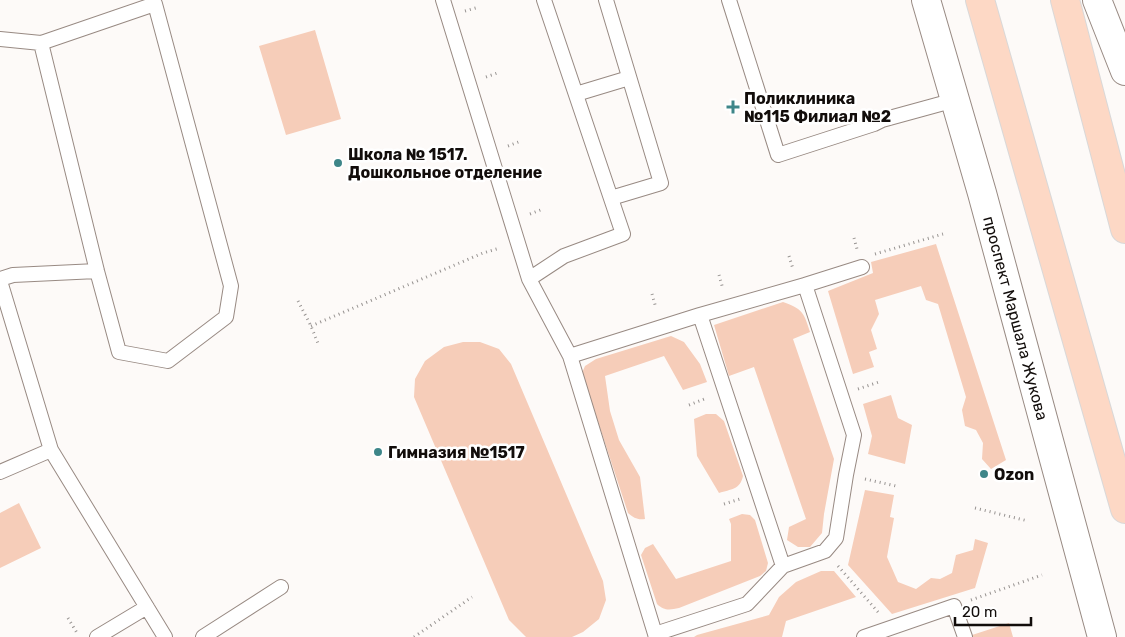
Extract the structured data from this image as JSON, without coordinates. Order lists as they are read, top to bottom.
{
  "streets": {
    "main road": ["проспект Маршала Жукова"]
  },
  "places": {
    "health": ["Поликлиника №115 Филиал №2"],
    "other": ["Школа № 1517. Дошкольное отделение", "Гимназия №1517", "Ozon"]
  },
  "scale_bar": "20 m"
}
